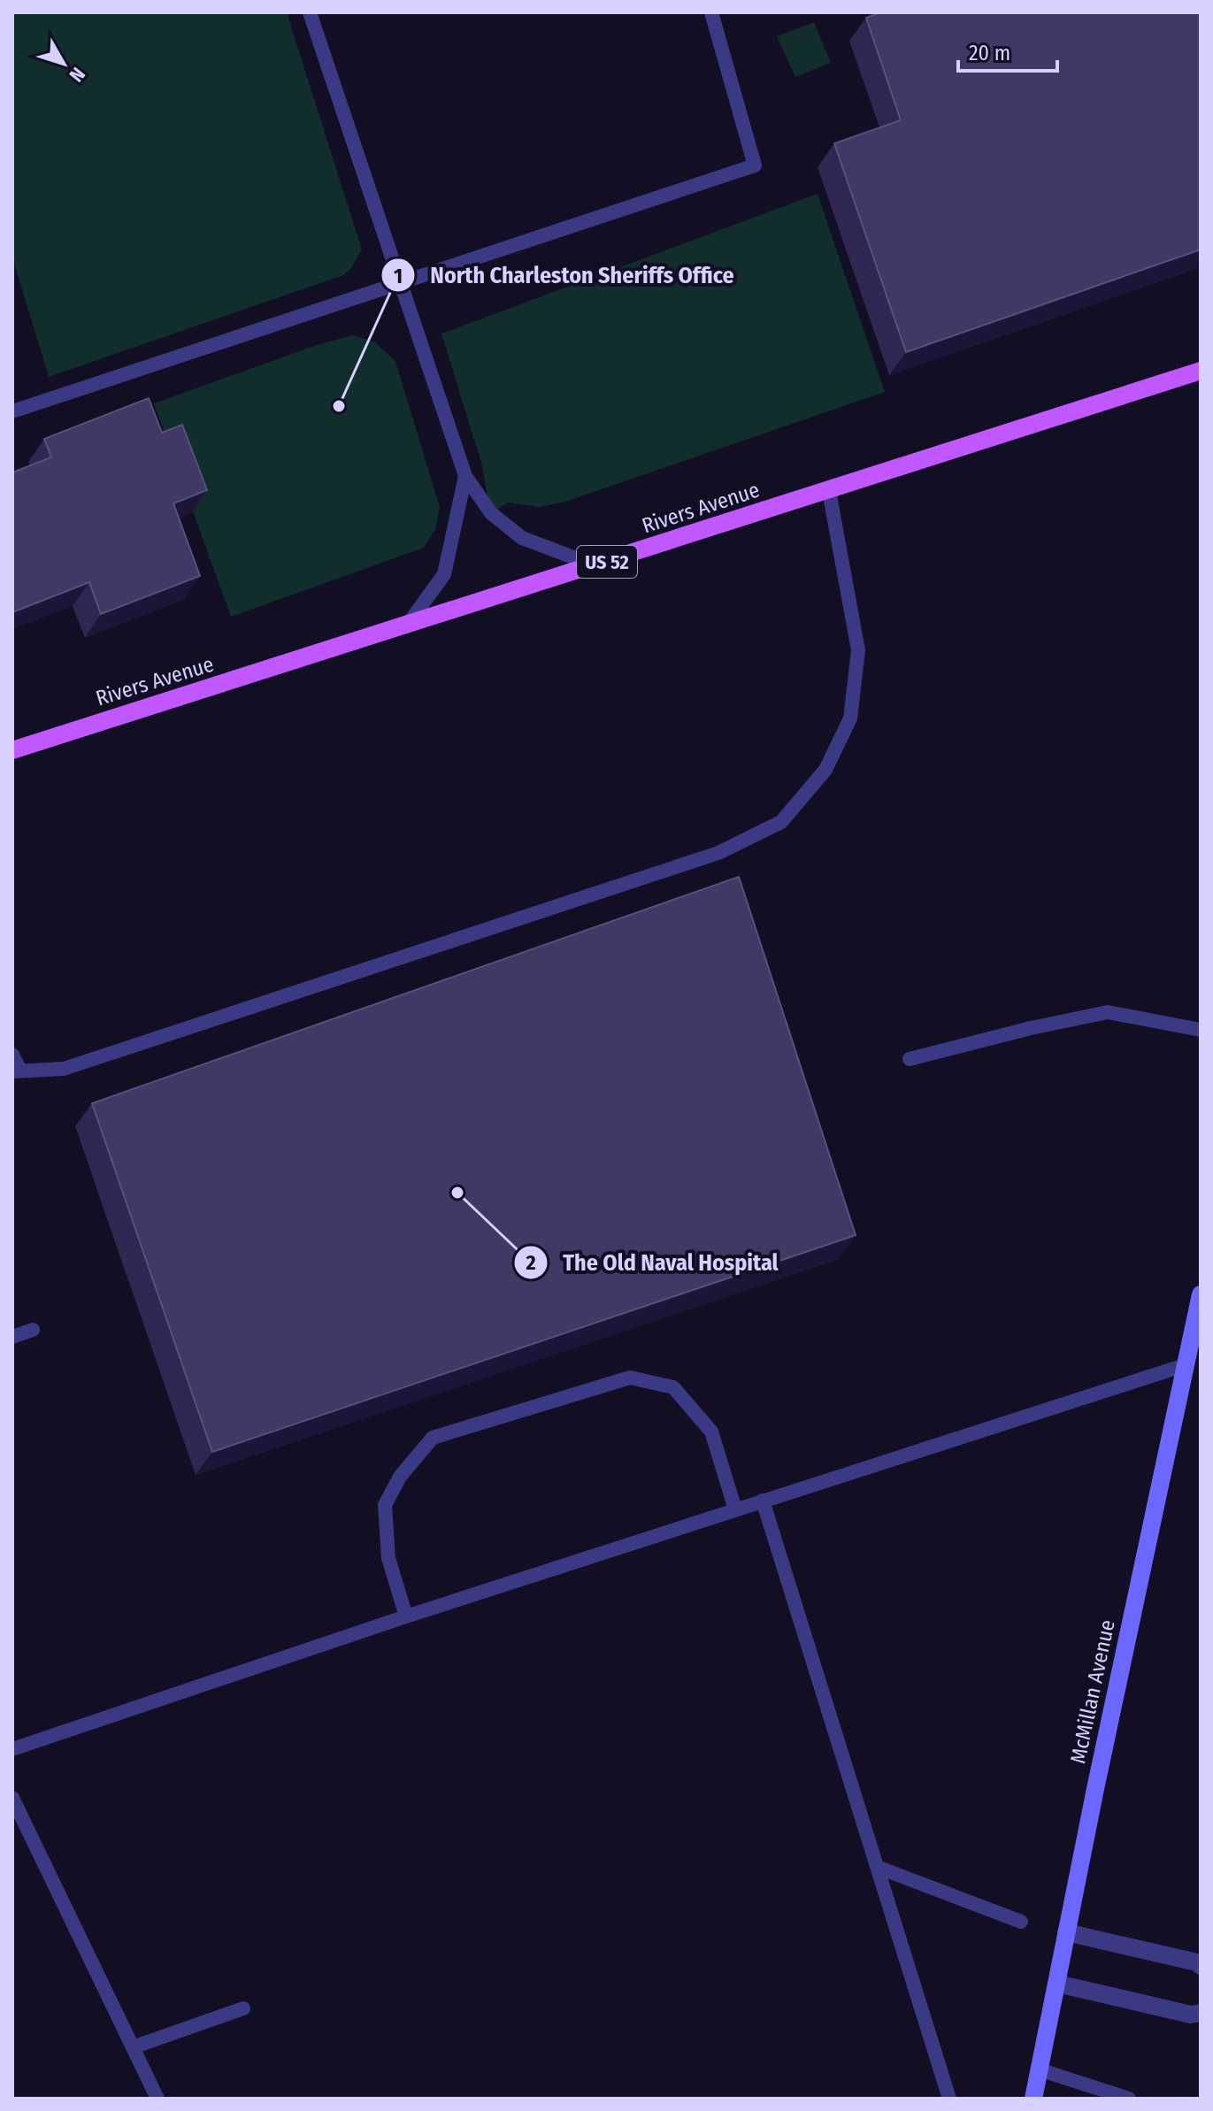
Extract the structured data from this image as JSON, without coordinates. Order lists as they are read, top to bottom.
{
  "streets": {
    "main road": ["Rivers Avenue", "US 52"],
    "street": ["McMillan Avenue"]
  },
  "places": ["North Charleston Sheriffs Office", "The Old Naval Hospital"],
  "scale_bar": "20 m",
  "north": "bottom right"
}
